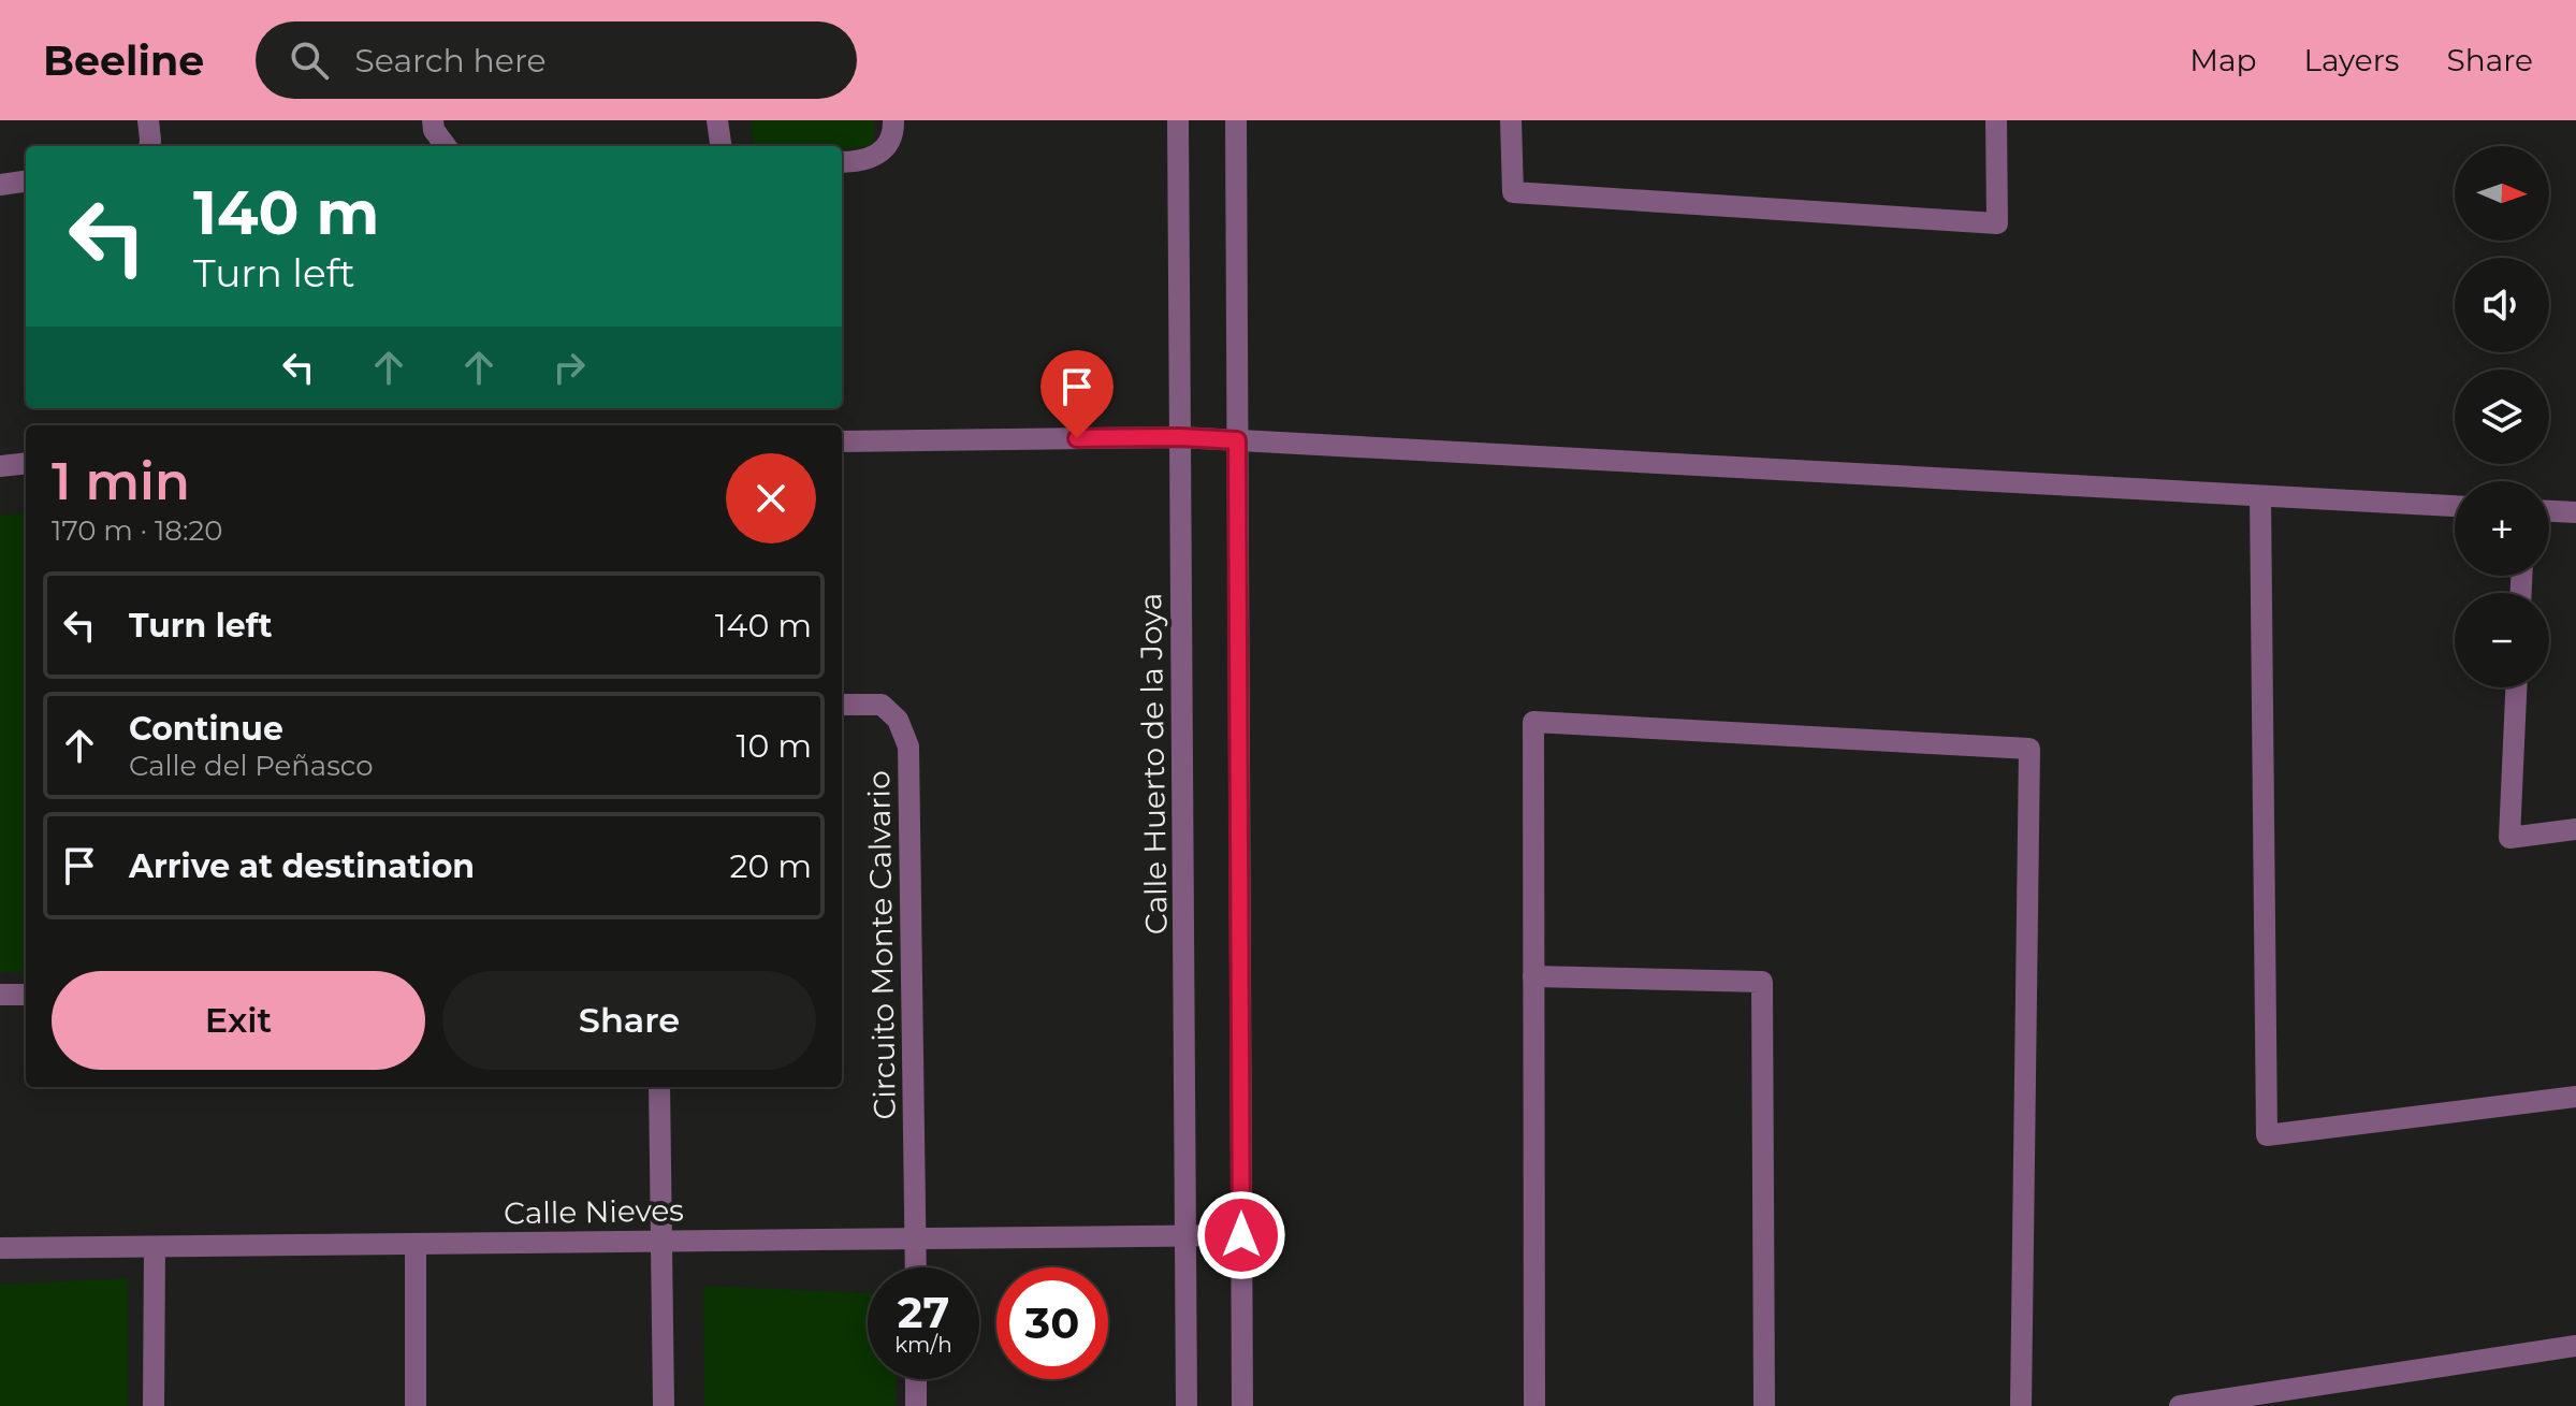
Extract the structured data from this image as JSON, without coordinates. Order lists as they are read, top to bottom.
{
  "streets": {
    "street": ["Calle Huerto de la Joya", "Circuito Monte Calvario", "Calle Nieves"]
  },
  "crossings": [
    ["Calle Huerto de la Joya", "Calle Nieves"],
    ["Circuito Monte Calvario", "Calle Nieves"]
  ],
  "north": "right",
  "page": {
    "header": "Beeline",
    "search": "Search here",
    "nav": ["Map", "Layers", "Share"],
    "map_buttons": ["+", "−"],
    "turn": ["140 m", "Turn left"],
    "heading": ["1 min", "170 m · 18:20"],
    "list": [
      {
        "name": "Turn left",
        "value": "140 m"
      },
      {
        "name": "Continue",
        "note": "Calle del Peñasco",
        "value": "10 m"
      },
      {
        "name": "Arrive at destination",
        "value": "20 m"
      }
    ],
    "buttons": ["Exit", "Share"],
    "speed": "27 km/h",
    "limit": "30"
  }
}
